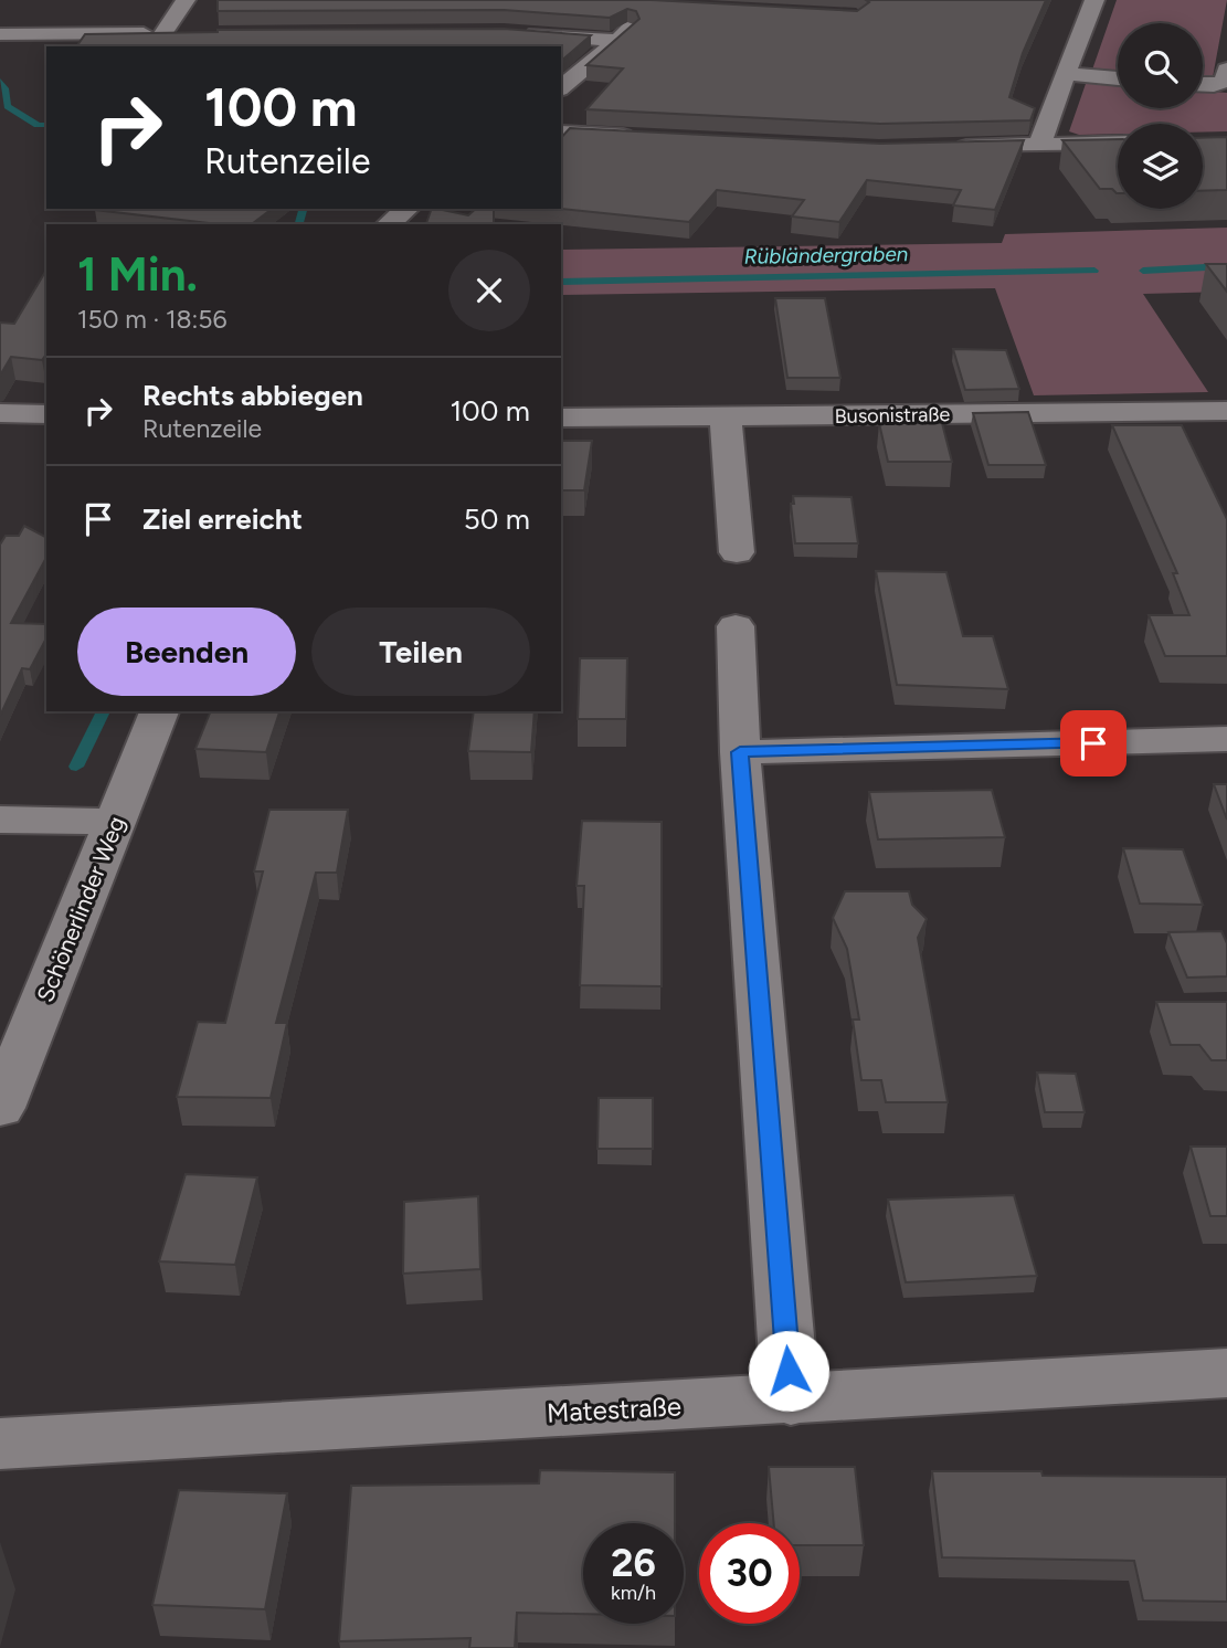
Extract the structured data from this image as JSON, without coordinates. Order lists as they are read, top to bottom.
{
  "streets": {
    "street": ["Busonistraße", "Schönerlinder Weg", "Matestraße"]
  },
  "water": ["Rübländergraben"],
  "page": {
    "turn": ["100 m", "Rutenzeile"],
    "heading": ["1 Min.", "150 m · 18:56"],
    "list": [
      {
        "name": "Rechts abbiegen",
        "note": "Rutenzeile",
        "value": "100 m"
      },
      {
        "name": "Ziel erreicht",
        "value": "50 m"
      }
    ],
    "buttons": ["Beenden", "Teilen"],
    "speed": "26 km/h",
    "limit": "30"
  }
}
